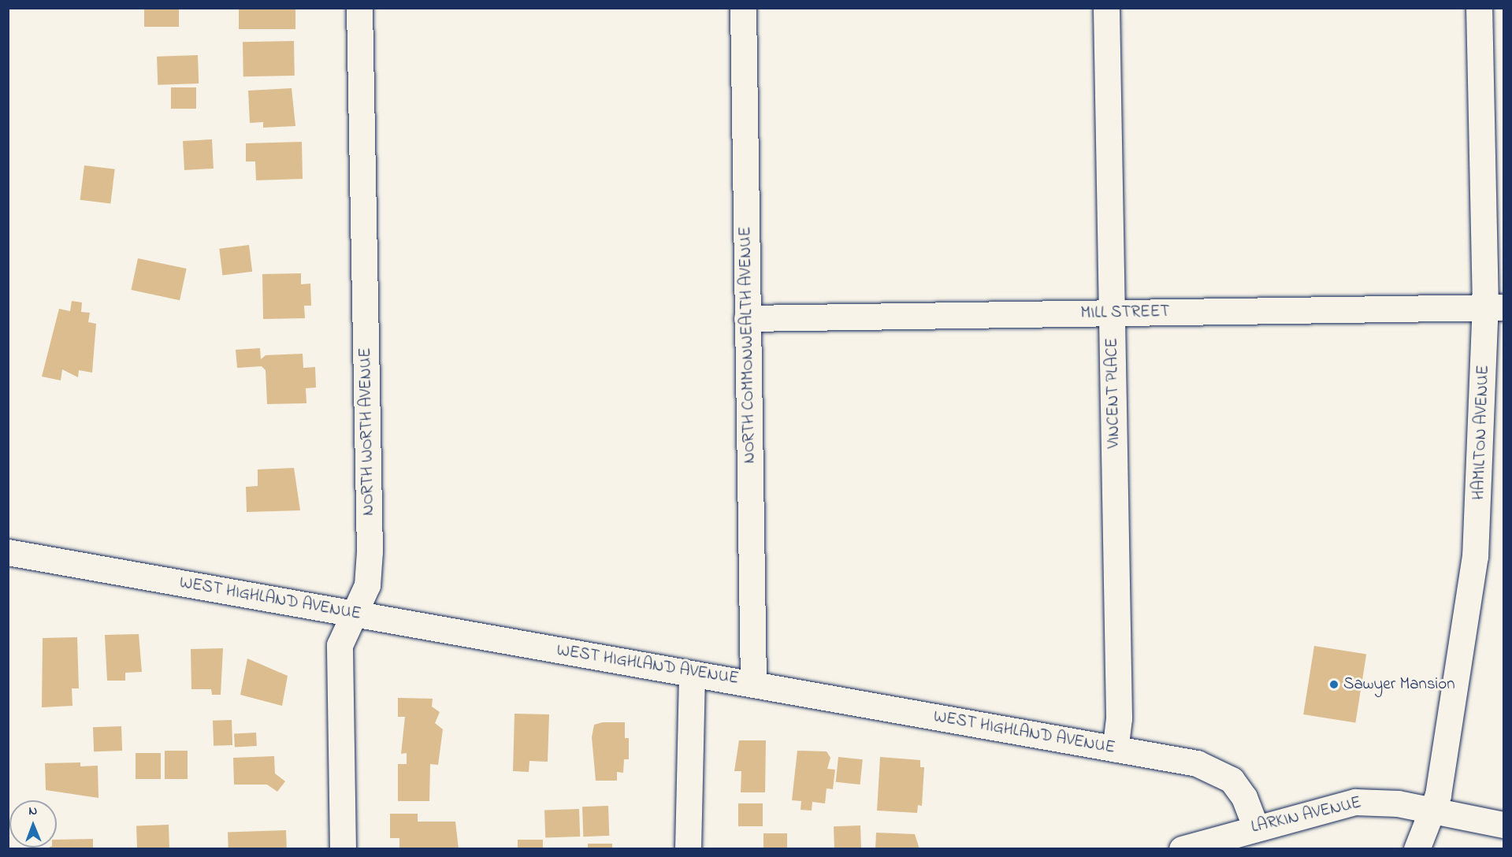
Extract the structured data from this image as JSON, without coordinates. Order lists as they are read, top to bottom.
{
  "streets": {
    "street": [
      "MILL STREET",
      "NORTH COMMONWEALTH AVENUE",
      "VINCENT PLACE",
      "NORTH WORTH AVENUE",
      "HAMILTON AVENUE",
      "WEST HIGHLAND AVENUE",
      "LARKIN AVENUE"
    ]
  },
  "crossings": [
    ["MILL STREET", "NORTH COMMONWEALTH AVENUE"],
    ["MILL STREET", "VINCENT PLACE"],
    ["MILL STREET", "HAMILTON AVENUE"],
    ["NORTH COMMONWEALTH AVENUE", "WEST HIGHLAND AVENUE"],
    ["VINCENT PLACE", "WEST HIGHLAND AVENUE"],
    ["NORTH WORTH AVENUE", "WEST HIGHLAND AVENUE"],
    ["HAMILTON AVENUE", "LARKIN AVENUE"],
    ["WEST HIGHLAND AVENUE", "LARKIN AVENUE"]
  ],
  "places": ["Sawyer Mansion"],
  "north": "top"
}
